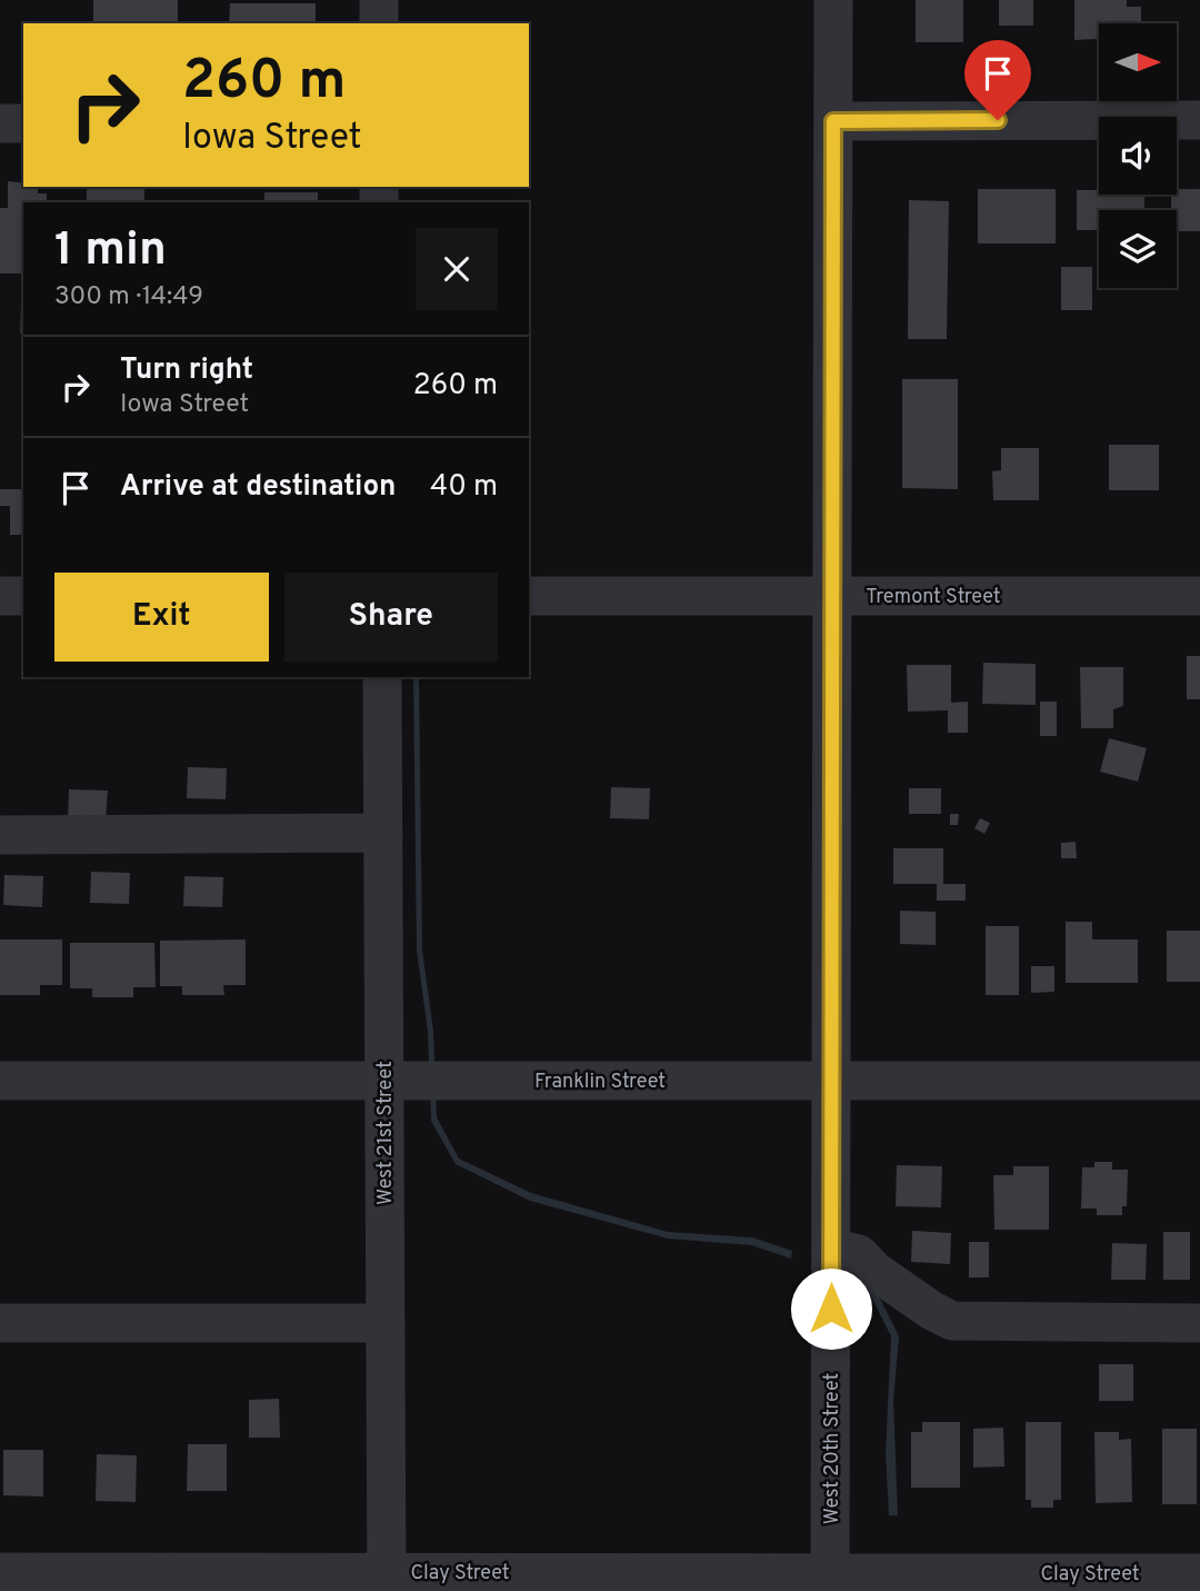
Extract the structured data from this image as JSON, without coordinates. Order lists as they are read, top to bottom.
{
  "streets": {
    "street": [
      "Tremont Street",
      "Franklin Street",
      "West 21st Street",
      "West 20th Street",
      "Clay Street"
    ]
  },
  "crossings": [
    ["Tremont Street", "West 20th Street"],
    ["Franklin Street", "West 21st Street"],
    ["Franklin Street", "West 20th Street"],
    ["West 21st Street", "Clay Street"],
    ["West 20th Street", "Clay Street"]
  ],
  "north": "right",
  "page": {
    "turn": ["260 m", "Iowa Street"],
    "heading": ["1 min", "300 m · 14:49"],
    "list": [
      {
        "name": "Turn right",
        "note": "Iowa Street",
        "value": "260 m"
      },
      {
        "name": "Arrive at destination",
        "value": "40 m"
      }
    ],
    "buttons": ["Exit", "Share"]
  }
}
